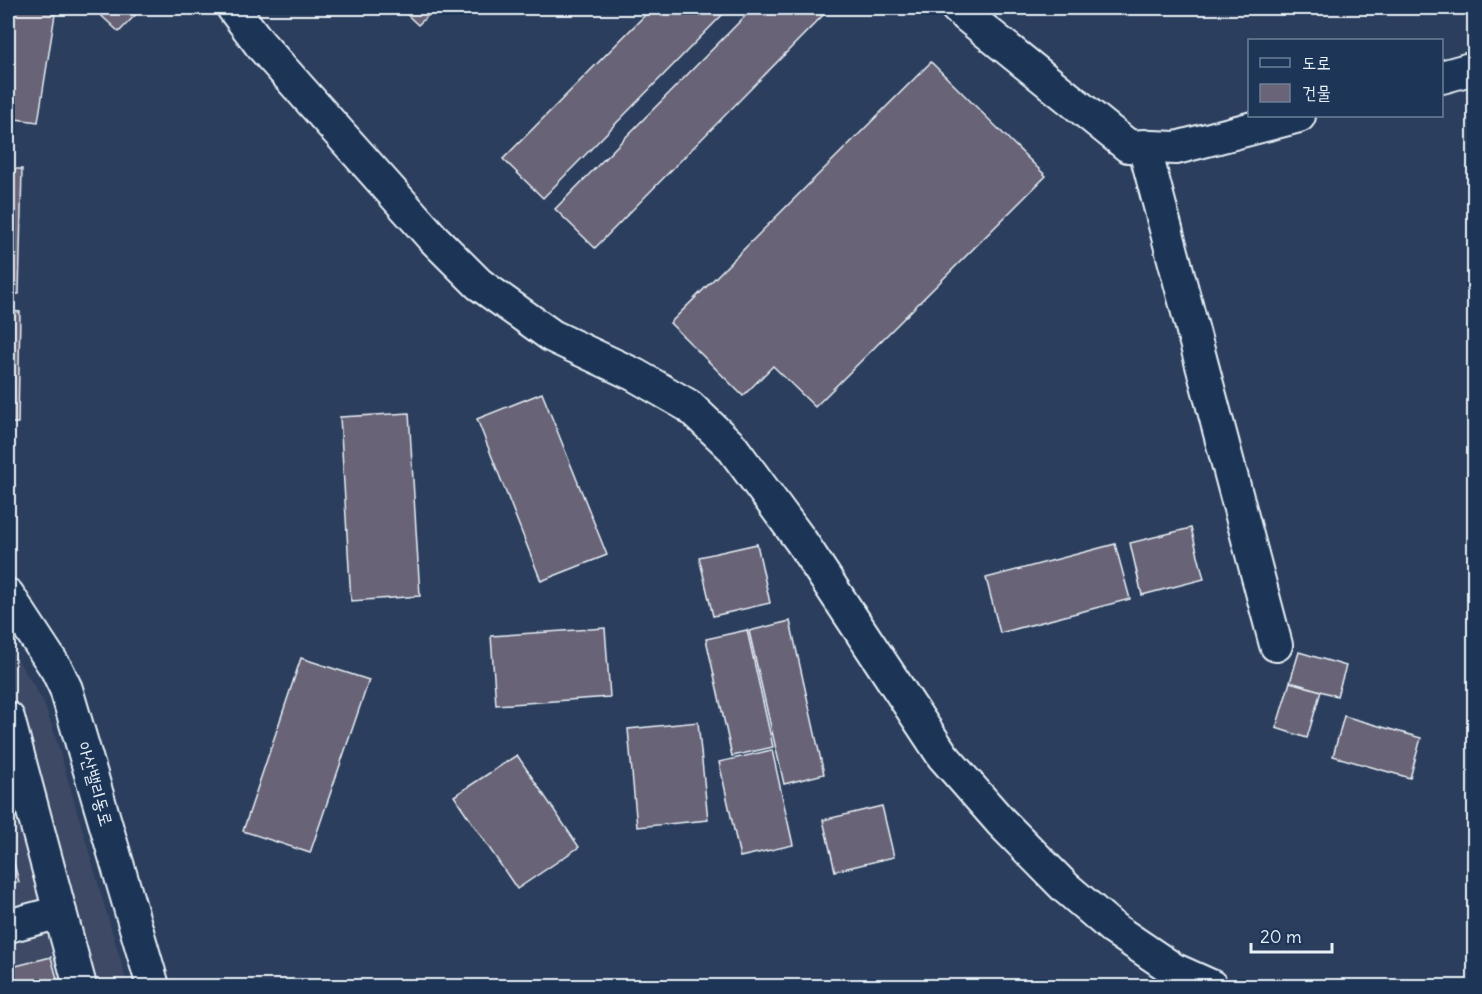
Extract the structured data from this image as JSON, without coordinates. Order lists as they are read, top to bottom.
{
  "streets": {
    "street": ["아산밸리동로"]
  },
  "legend": ["도로", "건물"],
  "scale_bar": "20 m"
}
